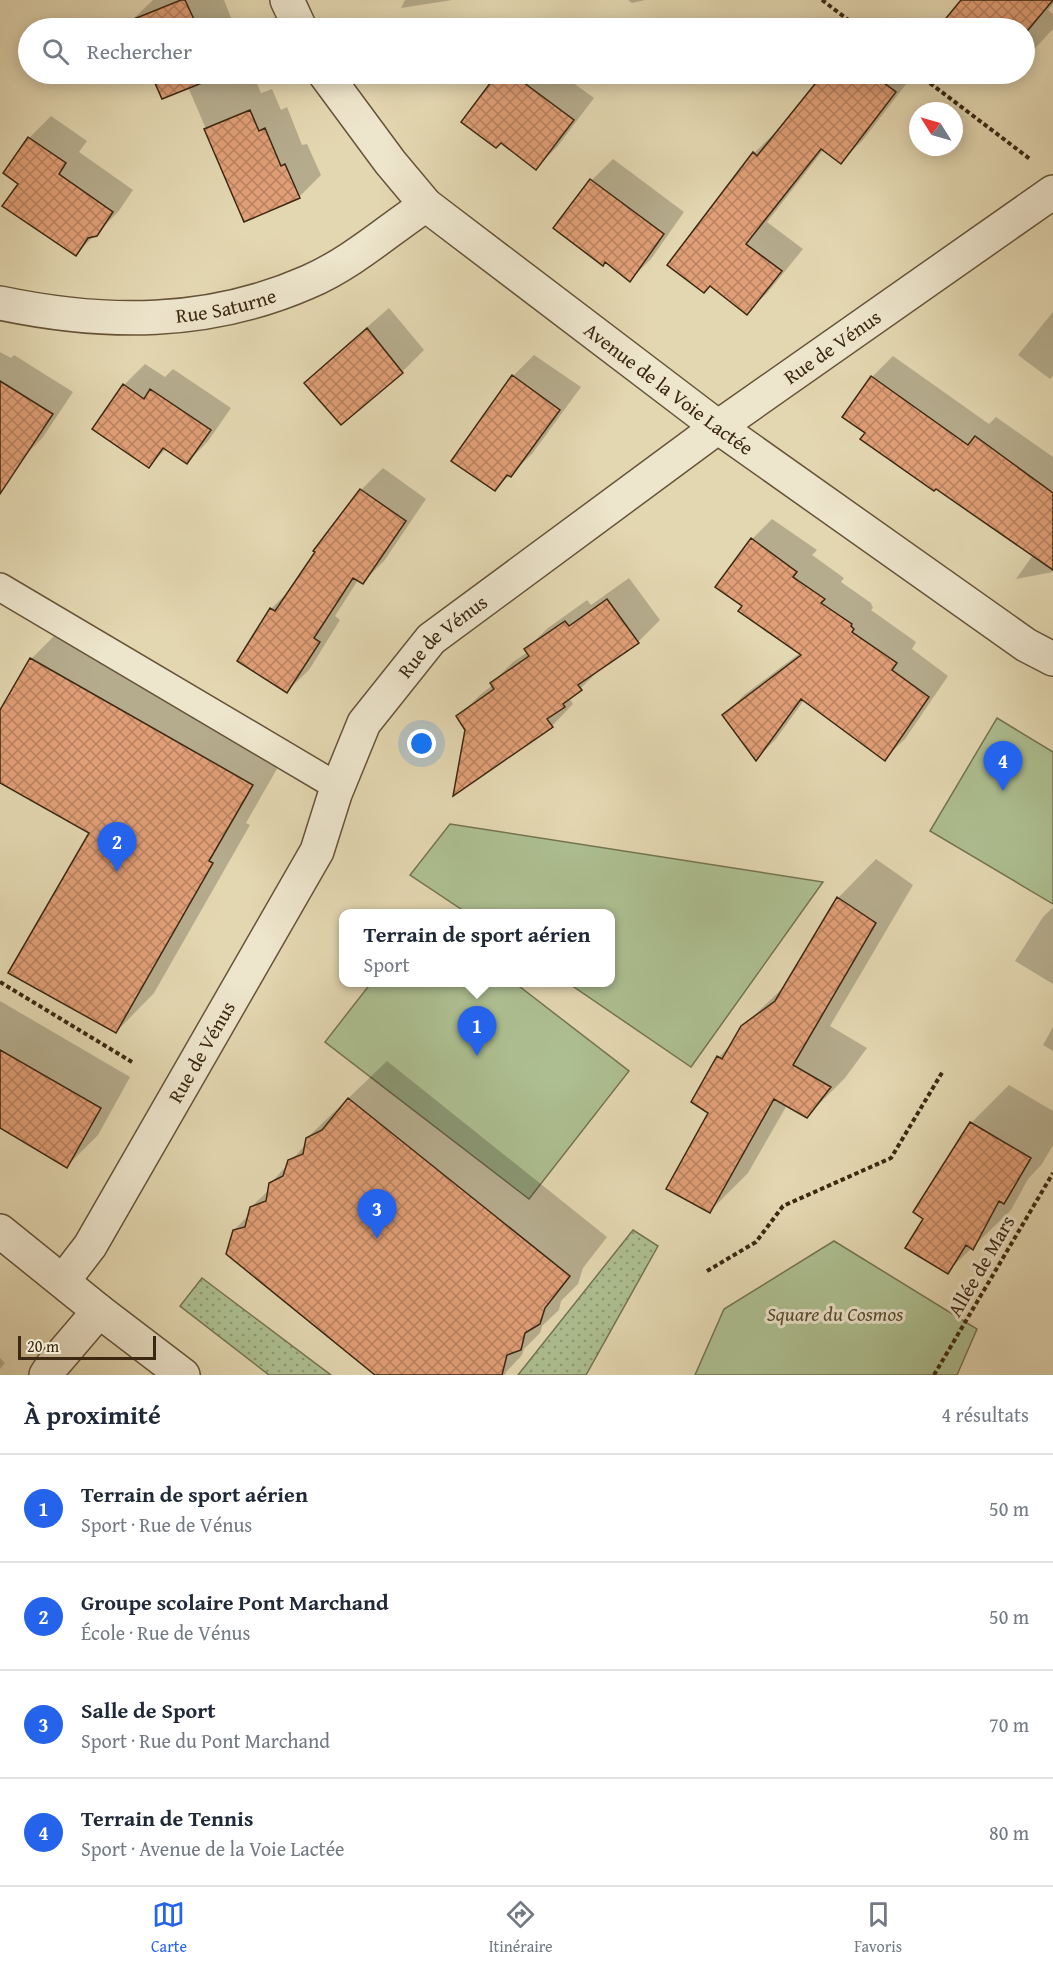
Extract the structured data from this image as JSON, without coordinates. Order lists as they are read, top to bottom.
{
  "streets": {
    "street": ["Rue Saturne", "Rue de Vénus", "Avenue de la Voie Lactée"],
    "path": ["Allée de Mars"]
  },
  "crossings": [
    ["Rue Saturne", "Avenue de la Voie Lactée"],
    ["Rue de Vénus", "Avenue de la Voie Lactée"]
  ],
  "parks": ["Square du Cosmos"],
  "scale_bar": "20 m",
  "north": "top left",
  "page": {
    "search": "Rechercher",
    "pins": [
      "4",
      "2",
      "1",
      "3"
    ],
    "popup": ["Terrain de sport aérien", "Sport"],
    "scale": "20 m",
    "heading": ["À proximité", "4 résultats"],
    "list": [
      {
        "mark": "1",
        "name": "Terrain de sport aérien",
        "note": "Sport · Rue de Vénus",
        "value": "50 m"
      },
      {
        "mark": "2",
        "name": "Groupe scolaire Pont Marchand",
        "note": "École · Rue de Vénus",
        "value": "50 m"
      },
      {
        "mark": "3",
        "name": "Salle de Sport",
        "note": "Sport · Rue du Pont Marchand",
        "value": "70 m"
      },
      {
        "mark": "4",
        "name": "Terrain de Tennis",
        "note": "Sport · Avenue de la Voie Lactée",
        "value": "80 m"
      }
    ],
    "nav": ["Carte", "Itinéraire", "Favoris"]
  }
}
